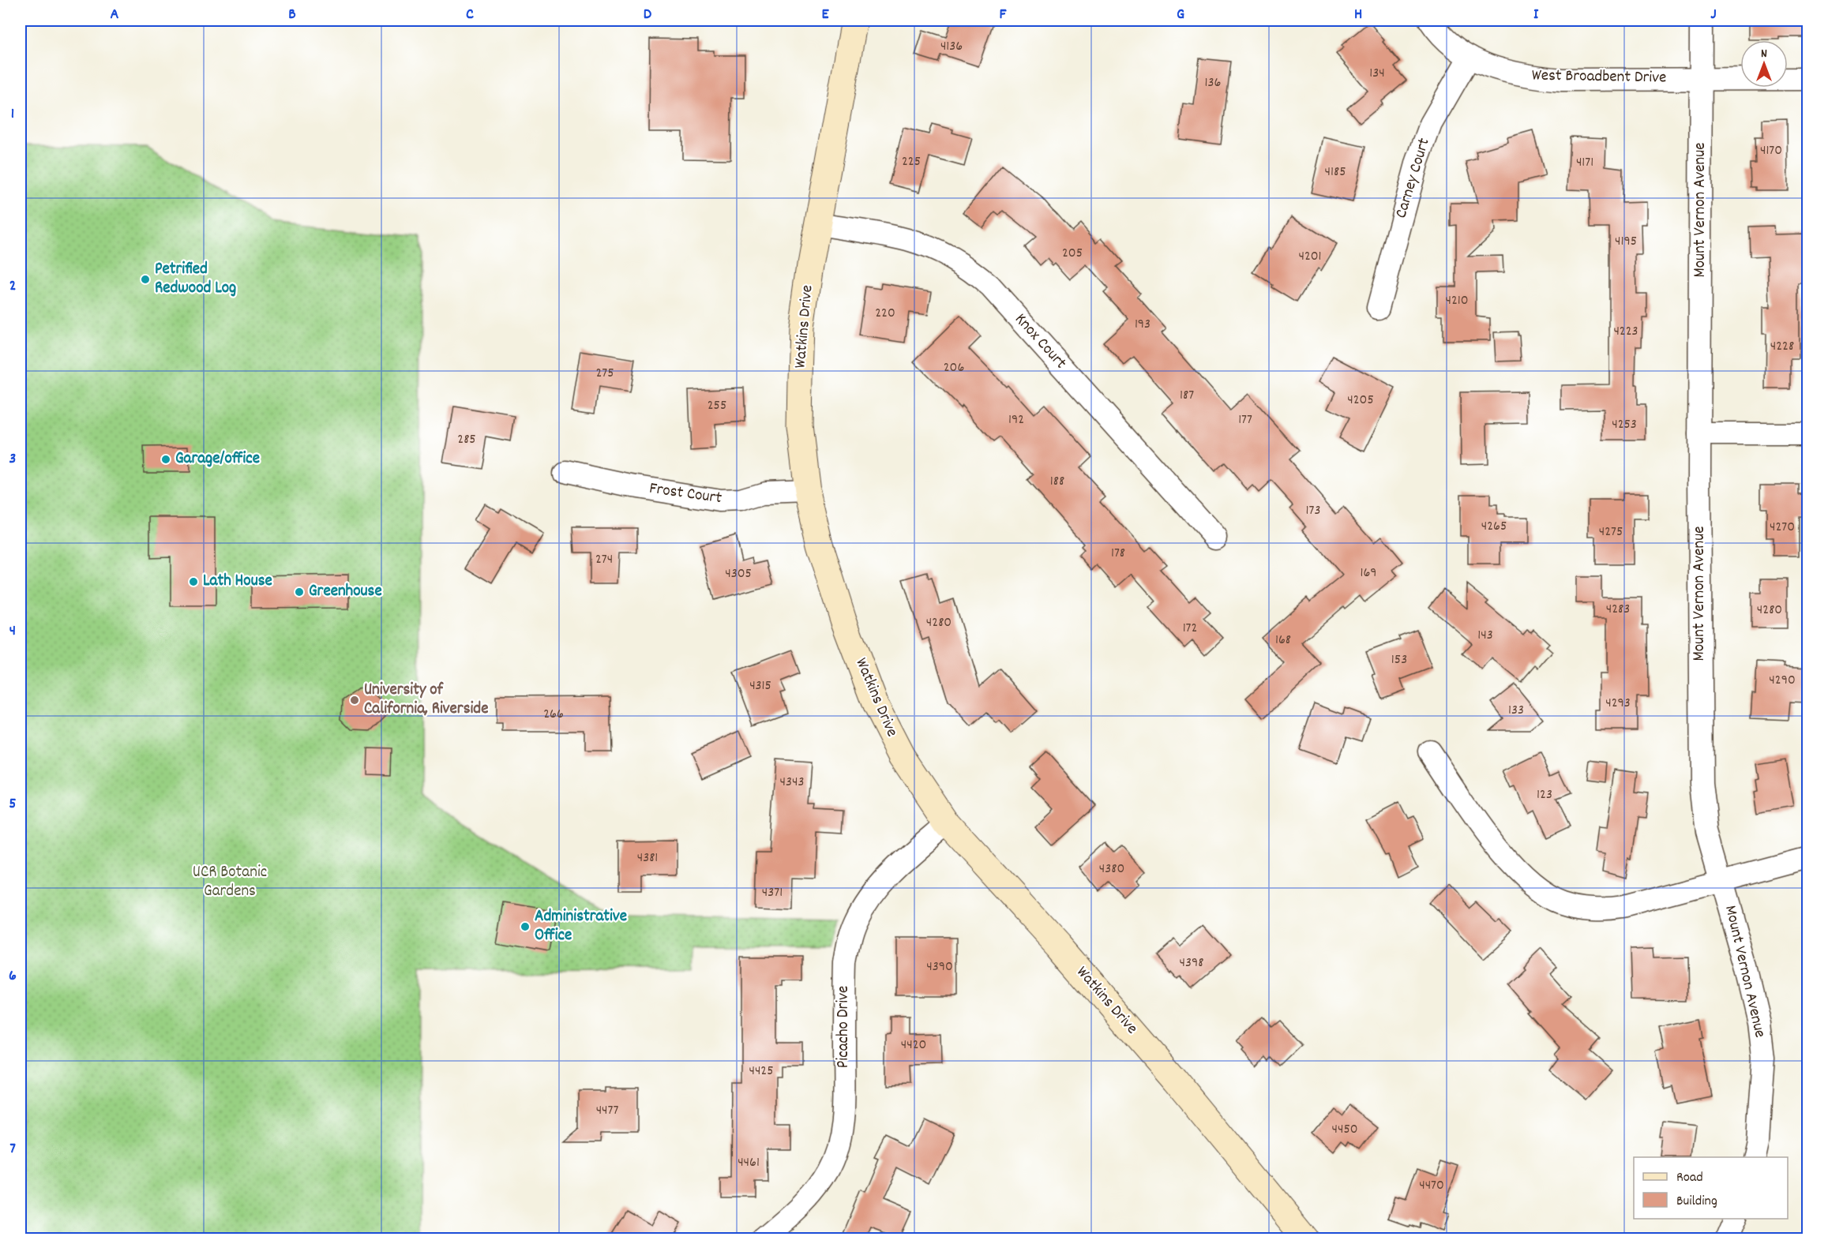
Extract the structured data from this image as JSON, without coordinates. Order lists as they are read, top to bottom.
{
  "streets": {
    "main road": ["Watkins Drive"],
    "street": [
      "West Broadbent Drive",
      "Carney Court",
      "Mount Vernon Avenue",
      "Knox Court",
      "Frost Court",
      "Picacho Drive"
    ]
  },
  "crossings": [
    ["West Broadbent Drive", "Carney Court"],
    ["West Broadbent Drive", "Mount Vernon Avenue"],
    ["Watkins Drive", "Knox Court"],
    ["Watkins Drive", "Frost Court"],
    ["Watkins Drive", "Picacho Drive"]
  ],
  "parks": ["UCR Botanic Gardens"],
  "places": [
    "Petrified Redwood Log",
    "Garage/office",
    "Lath House",
    "Greenhouse",
    "University of California, Riverside",
    "Administrative Office"
  ],
  "house_numbers": [
    "4136",
    "134",
    "136",
    "4170",
    "225",
    "4171",
    "4185",
    "4195",
    "205",
    "4201",
    "4210",
    "220",
    "193",
    "4223",
    "4228",
    "206",
    "275",
    "187",
    "4205",
    "255",
    "192",
    "177",
    "4253",
    "285",
    "188",
    "173",
    "4265",
    "4270",
    "4275",
    "178",
    "274",
    "169",
    "4305",
    "4283",
    "4280",
    "4280",
    "172",
    "143",
    "168",
    "153",
    "4290",
    "4315",
    "4293",
    "133",
    "266",
    "4343",
    "123",
    "4381",
    "4380",
    "4371",
    "4398",
    "4390",
    "4420",
    "4425",
    "4477",
    "4450",
    "4461",
    "4470"
  ],
  "legend": ["Road", "Building"],
  "north": "top",
  "grid": {
    "columns": [
      "A",
      "B",
      "C",
      "D",
      "E",
      "F",
      "G",
      "H",
      "I",
      "J"
    ],
    "rows": [
      "1",
      "2",
      "3",
      "4",
      "5",
      "6",
      "7"
    ]
  }
}
